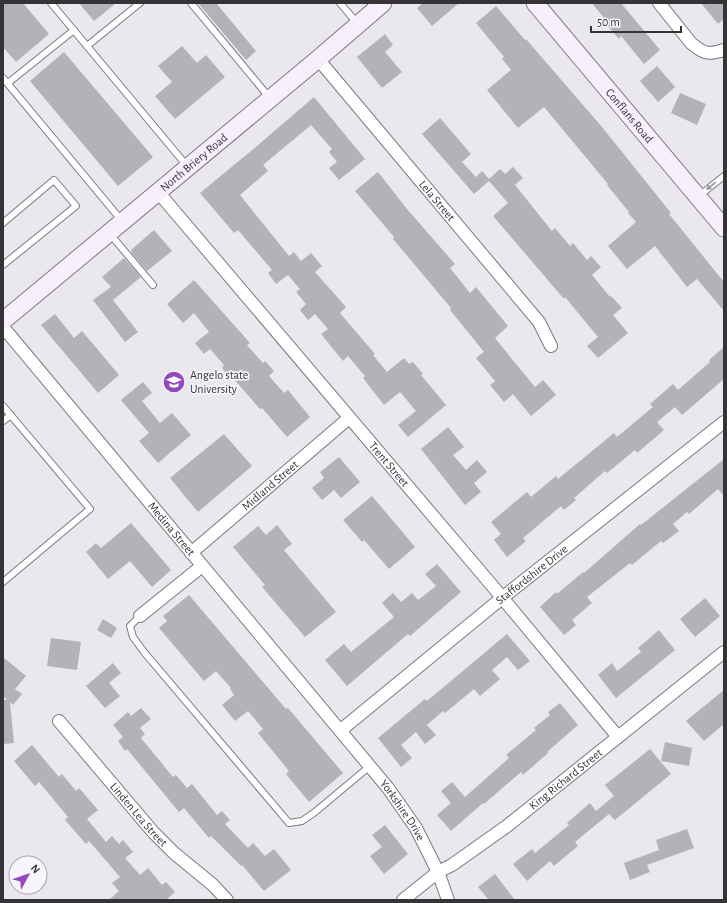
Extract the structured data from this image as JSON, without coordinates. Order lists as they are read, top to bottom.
{
  "streets": {
    "street": [
      "Conflans Road",
      "North Briery Road",
      "Lela Street",
      "Trent Street",
      "Midland Street",
      "Medina Street",
      "Staffordshire Drive",
      "King Richard Street",
      "Yorkshire Drive",
      "Linden Lea Street"
    ]
  },
  "crossings": [
    ["North Briery Road", "Lela Street"],
    ["North Briery Road", "Trent Street"],
    ["Trent Street", "Midland Street"],
    ["Trent Street", "Staffordshire Drive"],
    ["Trent Street", "King Richard Street"],
    ["Midland Street", "Medina Street"],
    ["Medina Street", "Staffordshire Drive"],
    ["Medina Street", "Yorkshire Drive"],
    ["Staffordshire Drive", "Yorkshire Drive"],
    ["King Richard Street", "Yorkshire Drive"]
  ],
  "places": {
    "school or university": ["Angelo state University"]
  },
  "scale_bar": "50 m",
  "north": "top right"
}
